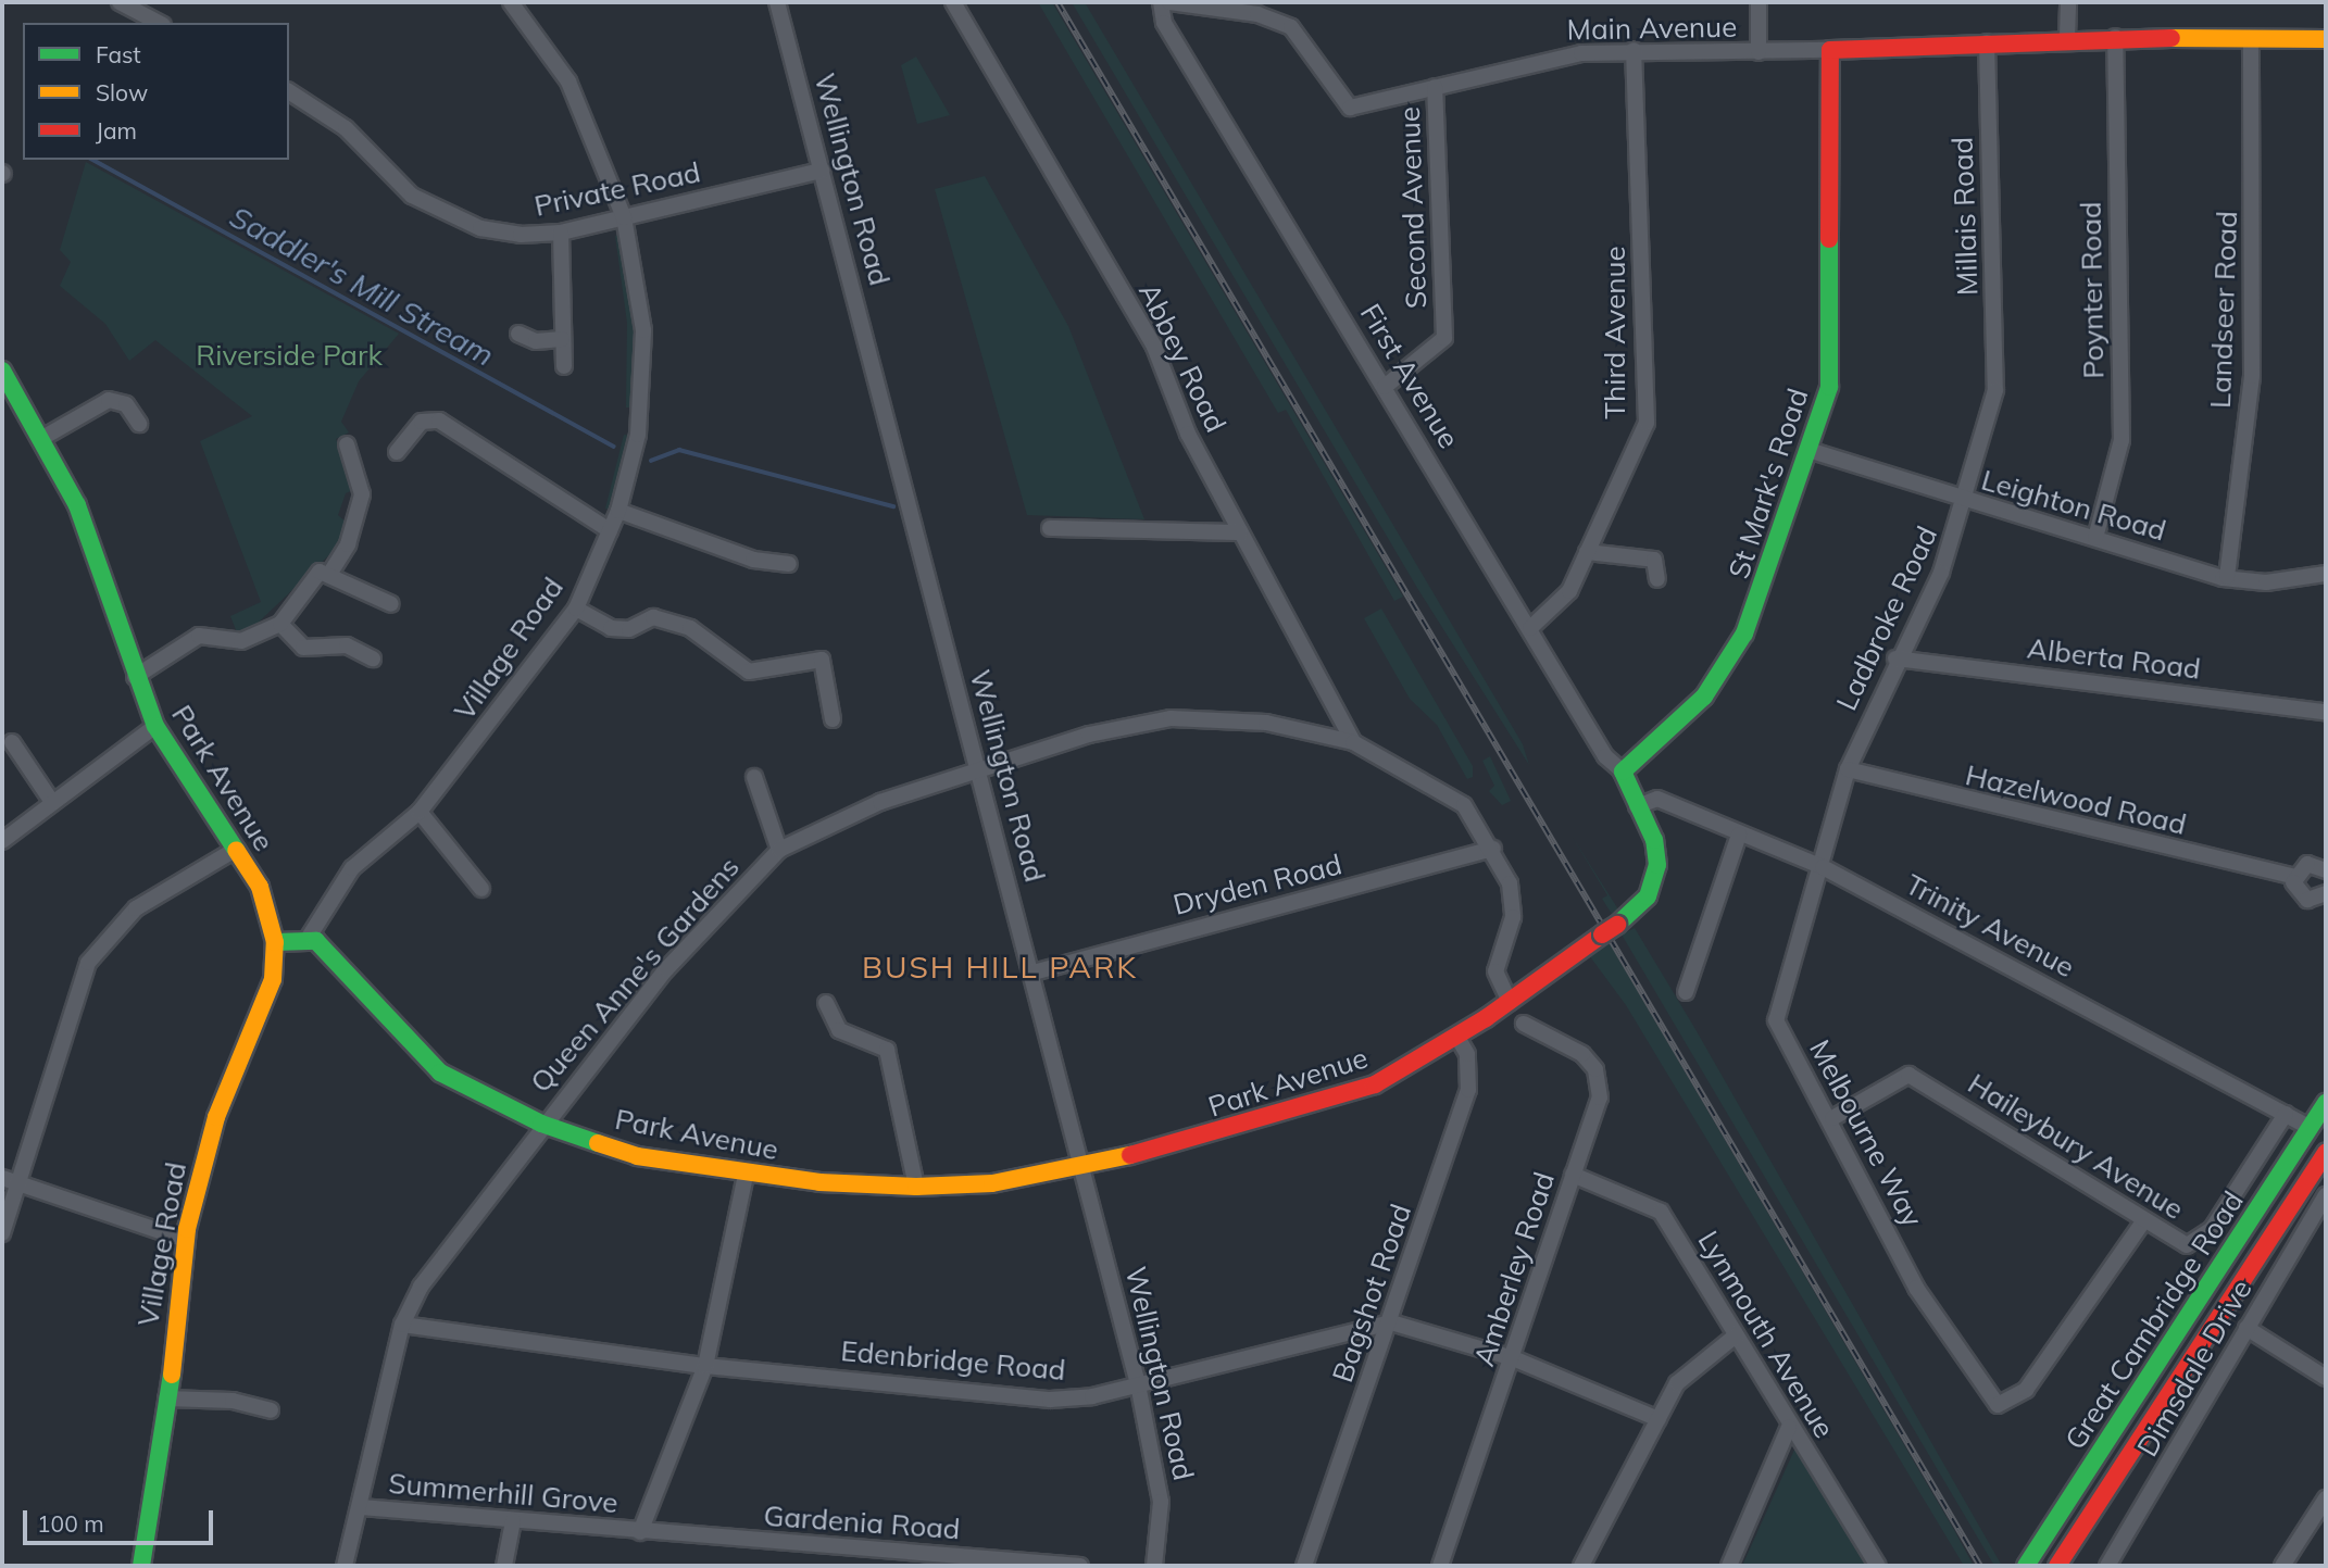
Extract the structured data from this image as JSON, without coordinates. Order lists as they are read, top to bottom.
{
  "streets": {
    "main road": [
      "Main Avenue",
      "First Avenue",
      "St Mark's Road",
      "Village Road",
      "Park Avenue",
      "Great Cambridge Road"
    ],
    "street": [
      "Wellington Road",
      "Private Road",
      "Second Avenue",
      "Millais Road",
      "Poynter Road",
      "Landseer Road",
      "Third Avenue",
      "Abbey Road",
      "Leighton Road",
      "Ladbroke Road",
      "Alberta Road",
      "Hazelwood Road",
      "Dryden Road",
      "Trinity Avenue",
      "Queen Anne's Gardens",
      "Melbourne Way",
      "Haileybury Avenue",
      "Amberley Road",
      "Bagshot Road",
      "Lynmouth Avenue",
      "Edenbridge Road",
      "Dimsdale Drive",
      "Summerhill Grove",
      "Gardenia Road"
    ]
  },
  "crossings": [
    ["Main Avenue", "Second Avenue"],
    ["Main Avenue", "Millais Road"],
    ["Main Avenue", "Poynter Road"],
    ["Main Avenue", "Landseer Road"],
    ["Main Avenue", "Third Avenue"],
    ["Main Avenue", "St Mark's Road"],
    ["Wellington Road", "Private Road"],
    ["Wellington Road", "Park Avenue"],
    ["Wellington Road", "Dryden Road"],
    ["Wellington Road", "Queen Anne's Gardens"],
    ["Wellington Road", "Edenbridge Road"],
    ["Private Road", "Village Road"],
    ["Second Avenue", "First Avenue"],
    ["Millais Road", "Ladbroke Road"],
    ["Poynter Road", "Leighton Road"],
    ["Landseer Road", "Leighton Road"],
    ["Third Avenue", "First Avenue"],
    ["Abbey Road", "Queen Anne's Gardens"],
    ["First Avenue", "St Mark's Road"],
    ["First Avenue", "Park Avenue"],
    ["First Avenue", "Trinity Avenue"],
    ["First Avenue", "Queen Anne's Gardens"],
    ["St Mark's Road", "Leighton Road"],
    ["Leighton Road", "Ladbroke Road"],
    ["Ladbroke Road", "Alberta Road"],
    ["Ladbroke Road", "Hazelwood Road"],
    ["Ladbroke Road", "Trinity Avenue"],
    ["Ladbroke Road", "Melbourne Way"],
    ["Village Road", "Park Avenue"],
    ["Park Avenue", "Queen Anne's Gardens"],
    ["Park Avenue", "Bagshot Road"],
    ["Dryden Road", "Queen Anne's Gardens"],
    ["Trinity Avenue", "Melbourne Way"],
    ["Trinity Avenue", "Haileybury Avenue"],
    ["Trinity Avenue", "Great Cambridge Road"],
    ["Queen Anne's Gardens", "Edenbridge Road"],
    ["Queen Anne's Gardens", "Summerhill Grove"],
    ["Melbourne Way", "Haileybury Avenue"],
    ["Amberley Road", "Lynmouth Avenue"],
    ["Bagshot Road", "Edenbridge Road"],
    ["Summerhill Grove", "Gardenia Road"]
  ],
  "districts": ["BUSH HILL PARK"],
  "water": ["Saddler's Mill Stream"],
  "parks": ["Riverside Park"],
  "legend": ["Fast", "Slow", "Jam"],
  "scale_bar": "100 m"
}
